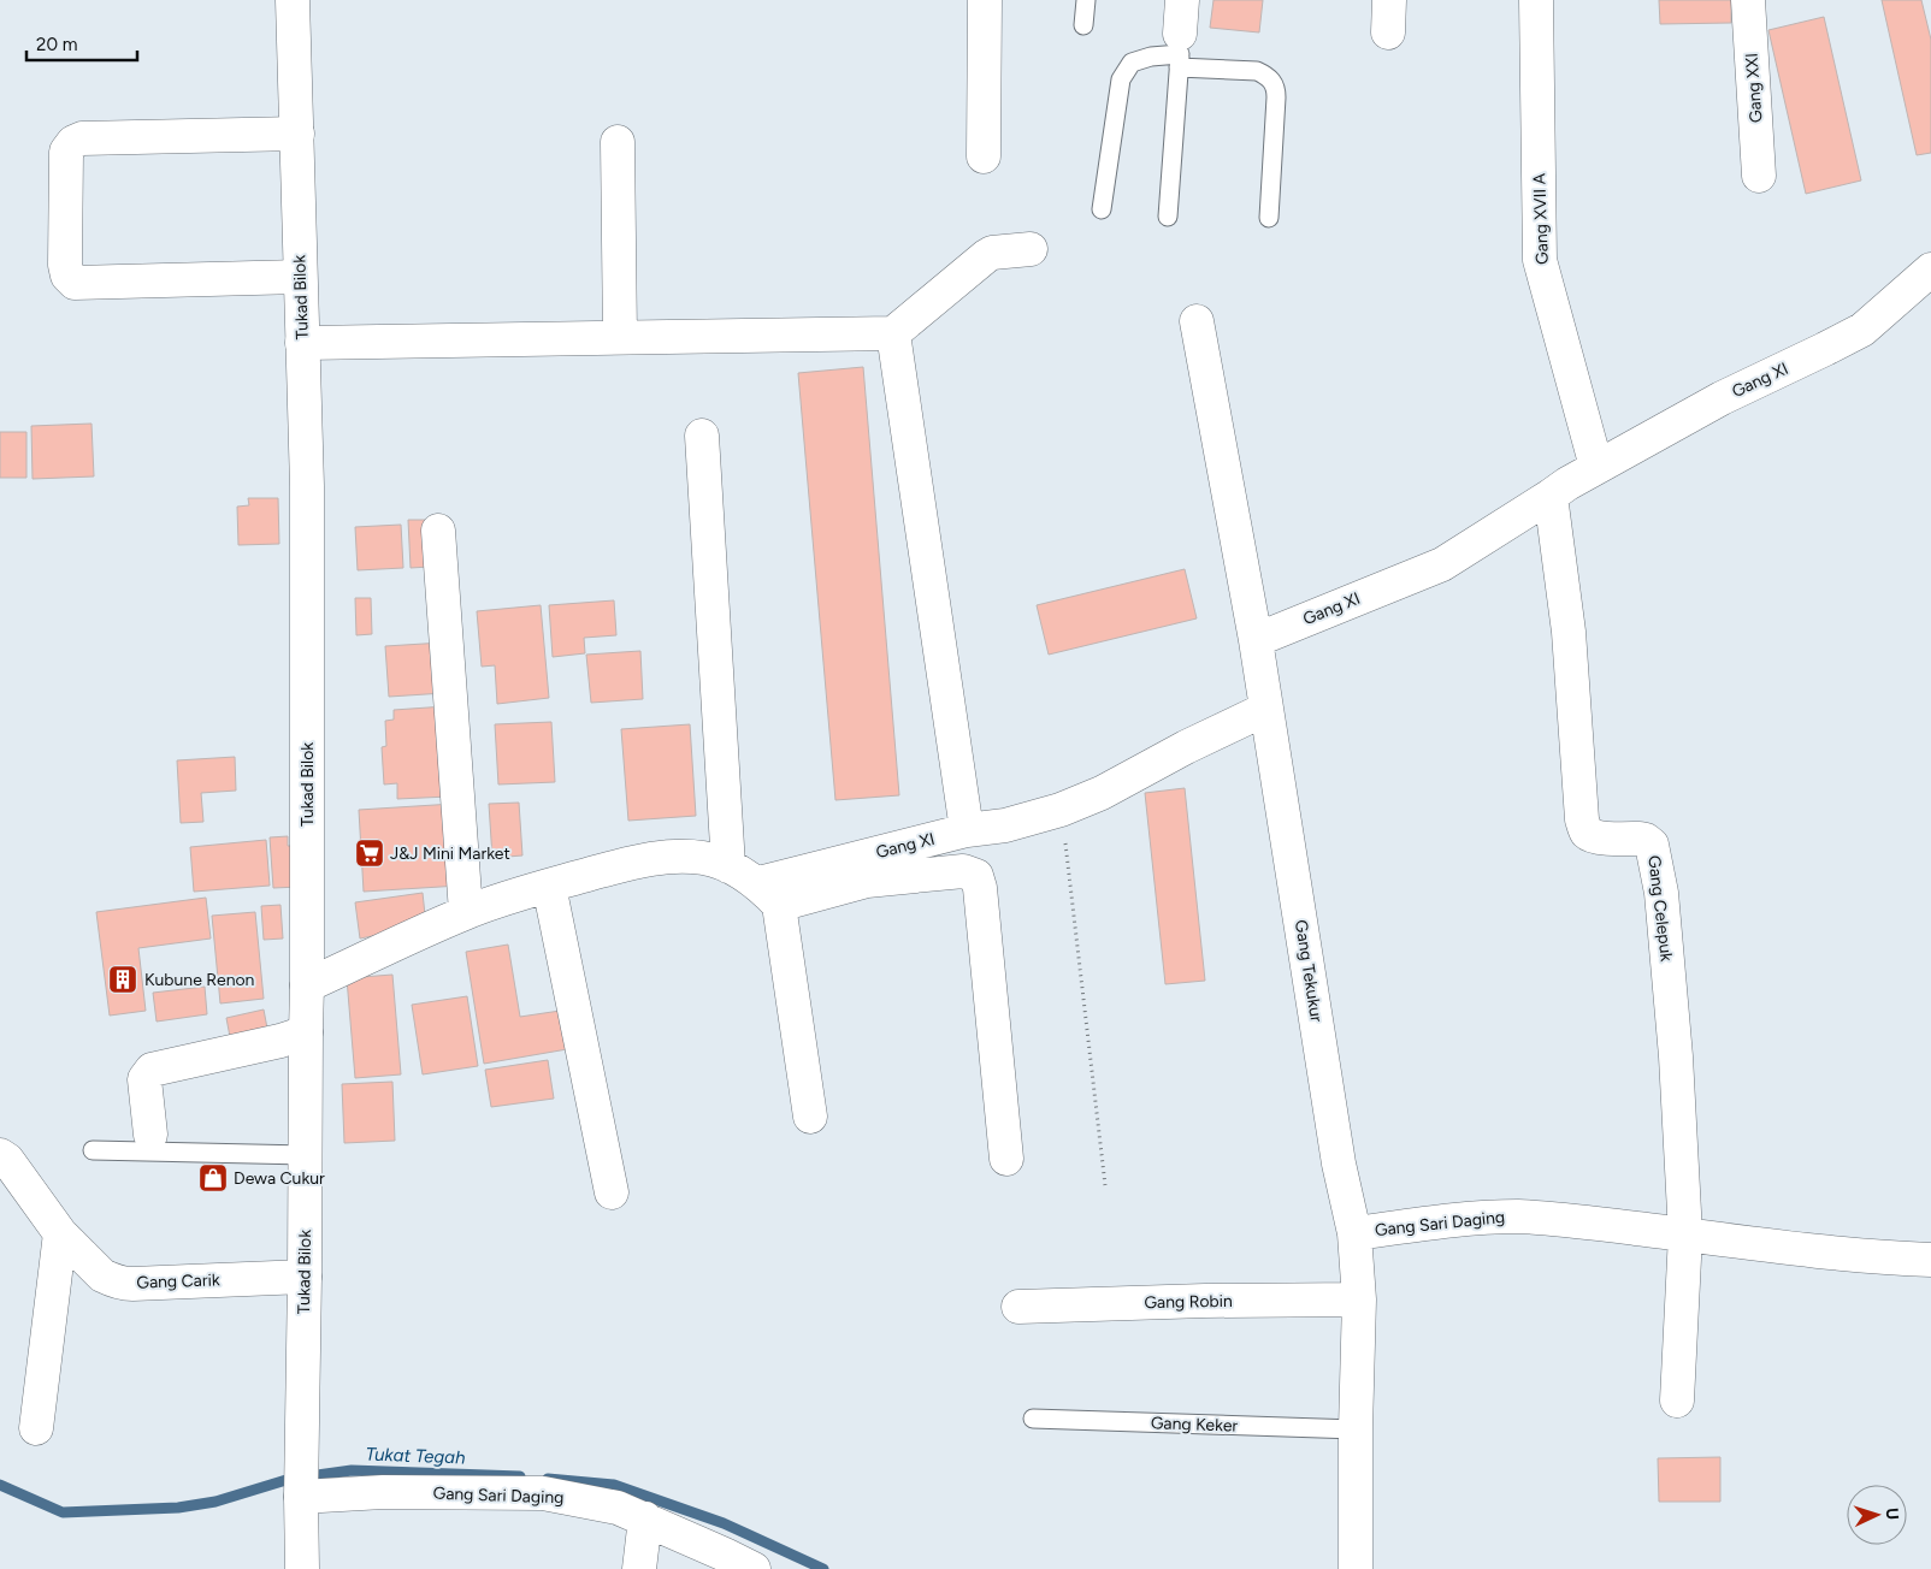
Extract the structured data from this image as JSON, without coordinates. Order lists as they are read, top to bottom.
{
  "streets": {
    "street": [
      "Gang XXI",
      "Gang XVII A",
      "Tukad Bilok",
      "Gang XI",
      "Gang Celepuk",
      "Gang Tekukur",
      "Gang Sari Daging",
      "Gang Carik",
      "Gang Robin"
    ],
    "lane": ["Gang Keker"]
  },
  "crossings": [
    ["Gang XVII A", "Gang XI"],
    ["Tukad Bilok", "Gang Sari Daging"],
    ["Tukad Bilok", "Gang Carik"],
    ["Gang XI", "Gang Celepuk"],
    ["Gang XI", "Gang Tekukur"],
    ["Gang Celepuk", "Gang Sari Daging"],
    ["Gang Tekukur", "Gang Sari Daging"],
    ["Gang Sari Daging", "Gang Robin"],
    ["Gang Sari Daging", "Gang Keker"]
  ],
  "water": ["Tukat Tegah"],
  "places": {
    "supermarket": ["J&J Mini Market"],
    "building": ["Kubune Renon"],
    "shop": ["Dewa Cukur"]
  },
  "scale_bar": "20 m",
  "north": "right"
}
